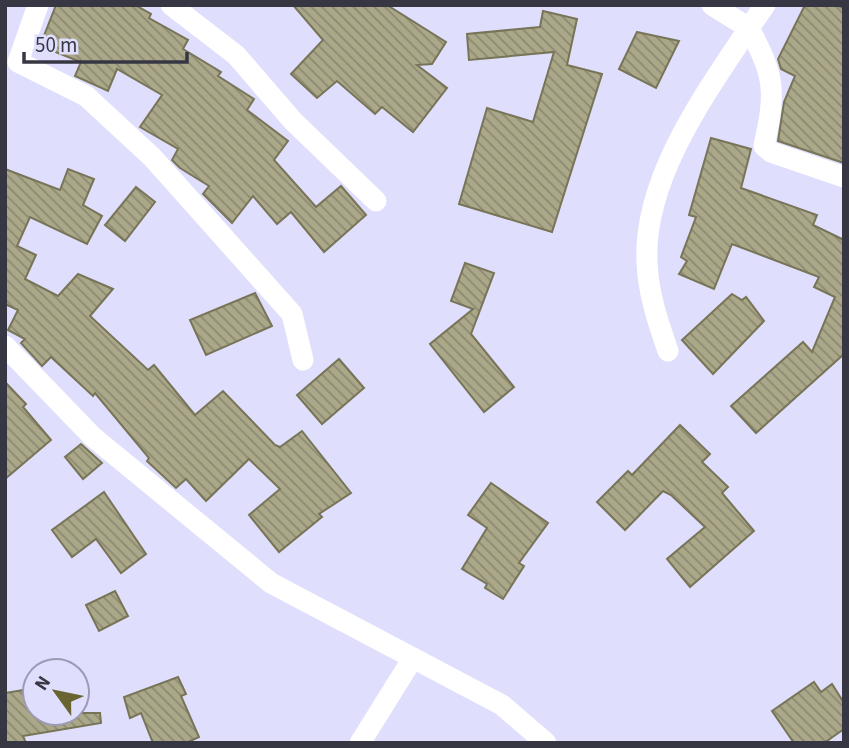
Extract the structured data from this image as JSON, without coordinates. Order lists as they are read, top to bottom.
{
  "scale_bar": "50 m",
  "north": "top left"
}
